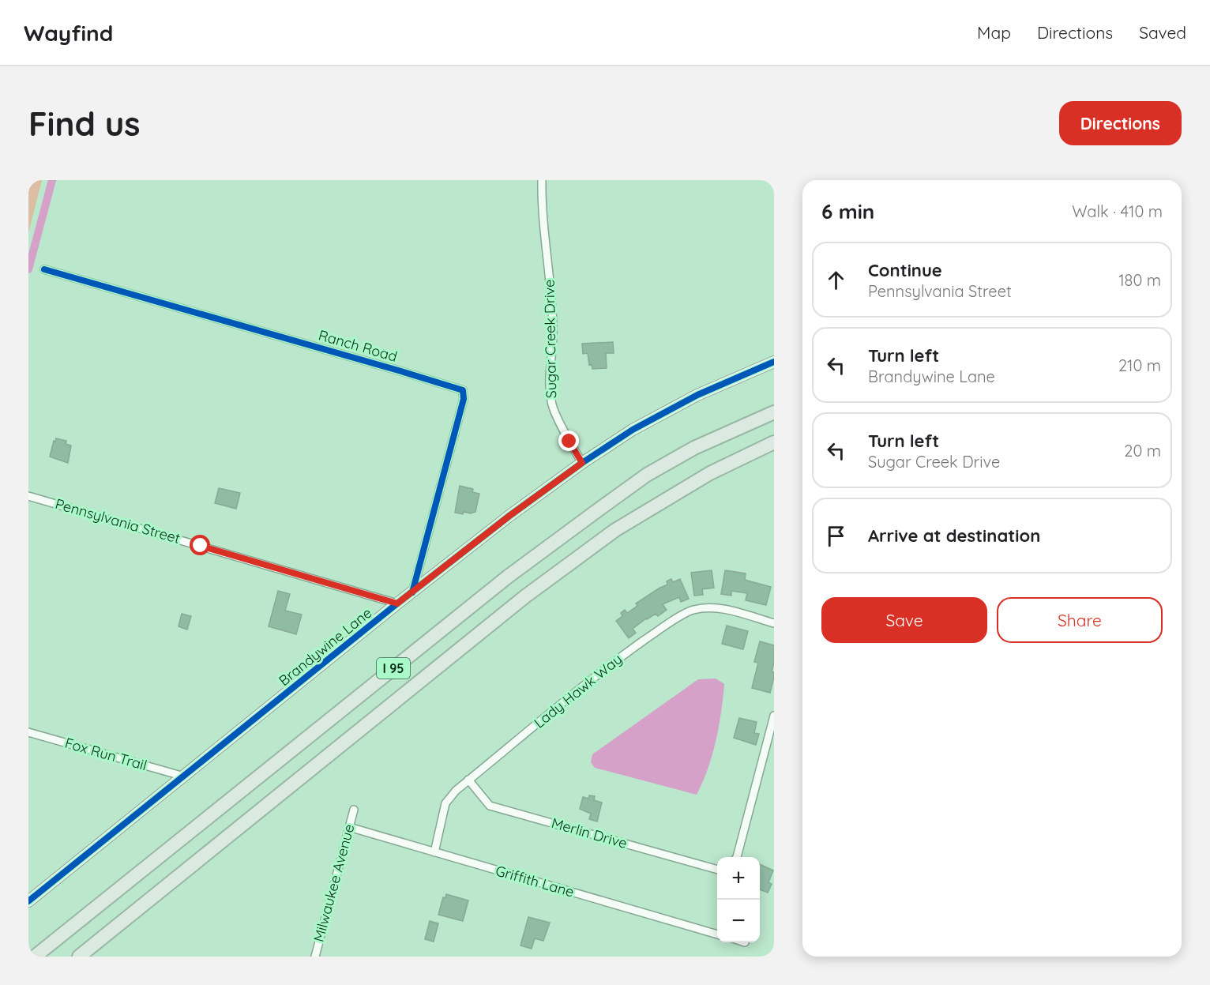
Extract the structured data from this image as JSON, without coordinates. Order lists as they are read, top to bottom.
{
  "streets": {
    "highway": ["I 95"],
    "street": [
      "Sugar Creek Drive",
      "Ranch Road",
      "Pennsylvania Street",
      "Brandywine Lane",
      "Lady Hawk Way",
      "Fox Run Trail",
      "Merlin Drive",
      "Griffith Lane",
      "Milwaukee Avenue"
    ]
  },
  "crossings": [
    ["Sugar Creek Drive", "Brandywine Lane"],
    ["Ranch Road", "Brandywine Lane"],
    ["Pennsylvania Street", "Brandywine Lane"],
    ["Brandywine Lane", "Fox Run Trail"],
    ["Lady Hawk Way", "Merlin Drive"],
    ["Lady Hawk Way", "Griffith Lane"],
    ["Griffith Lane", "Milwaukee Avenue"]
  ],
  "page": {
    "header": "Wayfind",
    "nav": ["Map", "Directions", "Saved"],
    "buttons": [
      "Directions",
      ["Save", "Share"]
    ],
    "title": "Find us",
    "heading": ["6 min", "Walk · 410 m"],
    "list": [
      ["Continue", "Pennsylvania Street", "180 m"],
      ["Turn left", "Brandywine Lane", "210 m"],
      ["Turn left", "Sugar Creek Drive", "20 m"],
      "Arrive at destination"
    ],
    "map_buttons": ["+", "−"]
  }
}
